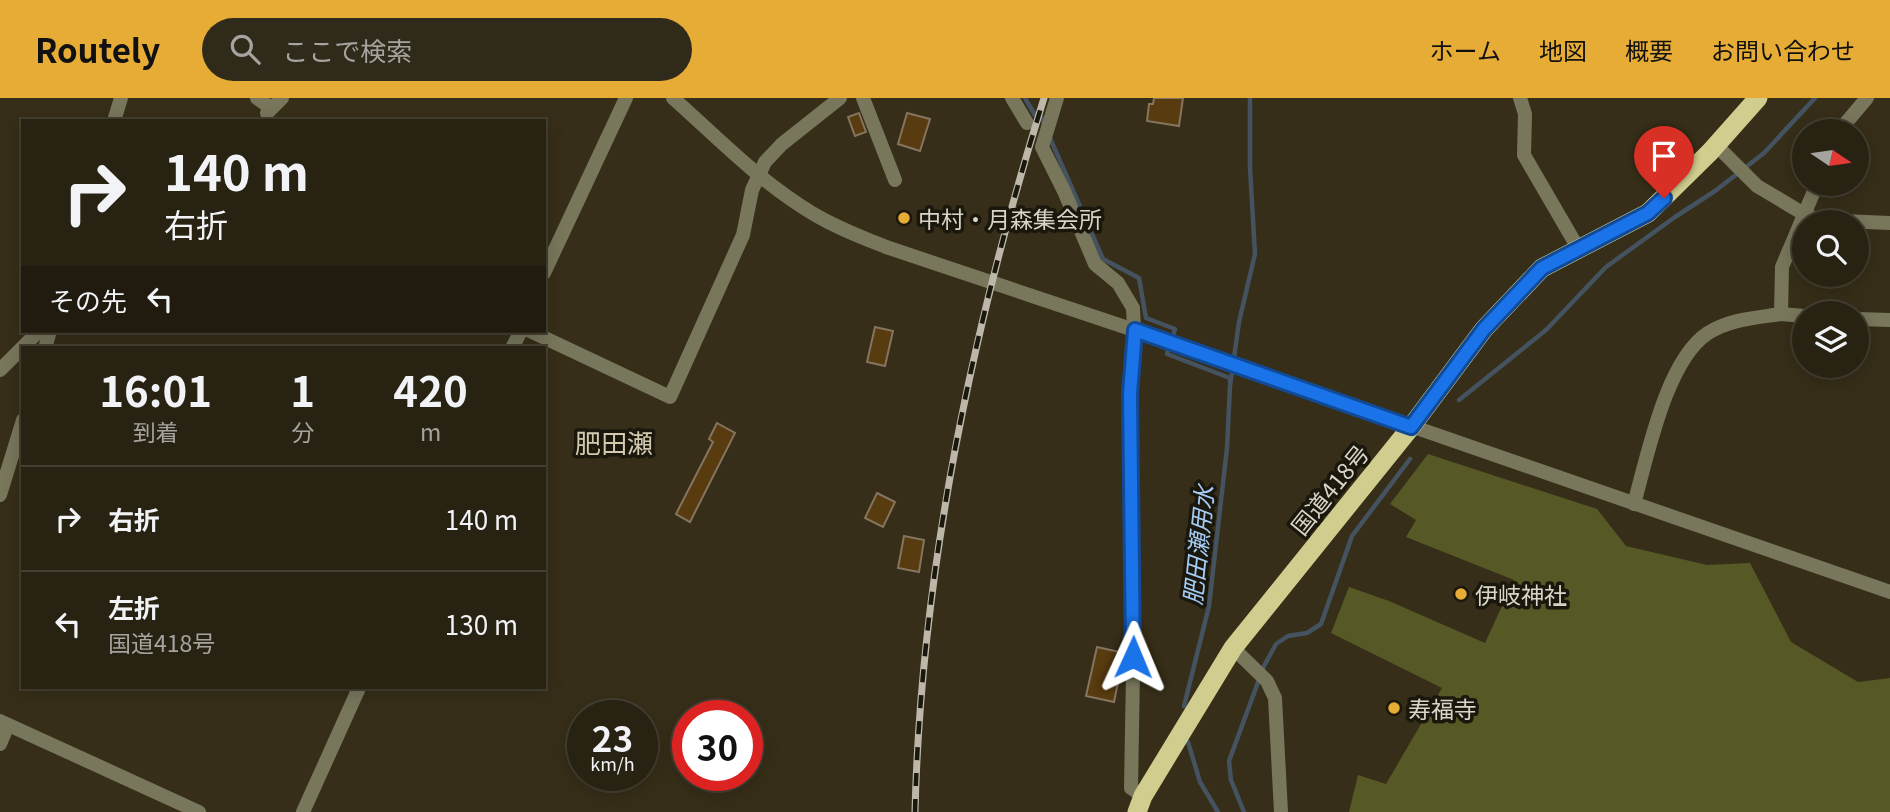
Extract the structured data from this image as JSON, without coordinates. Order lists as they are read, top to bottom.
{
  "streets": {
    "highway": ["国道418号"]
  },
  "districts": ["肥田瀬"],
  "water": ["肥田瀬用水"],
  "places": ["中村・月森集会所", "伊岐神社", "寿福寺"],
  "north": "right",
  "page": {
    "header": "Routely",
    "search": "ここで検索",
    "nav": [
      "ホーム",
      "地図",
      "概要",
      "お問い合わせ"
    ],
    "turn": ["140 m", "右折"],
    "then": "その先",
    "eta": [
      "16:01",
      "到着",
      "1",
      "分",
      "420",
      "m"
    ],
    "list": [
      {
        "name": "右折",
        "value": "140 m"
      },
      {
        "name": "左折",
        "note": "国道418号",
        "value": "130 m"
      }
    ],
    "speed": "23 km/h",
    "limit": "30"
  }
}
